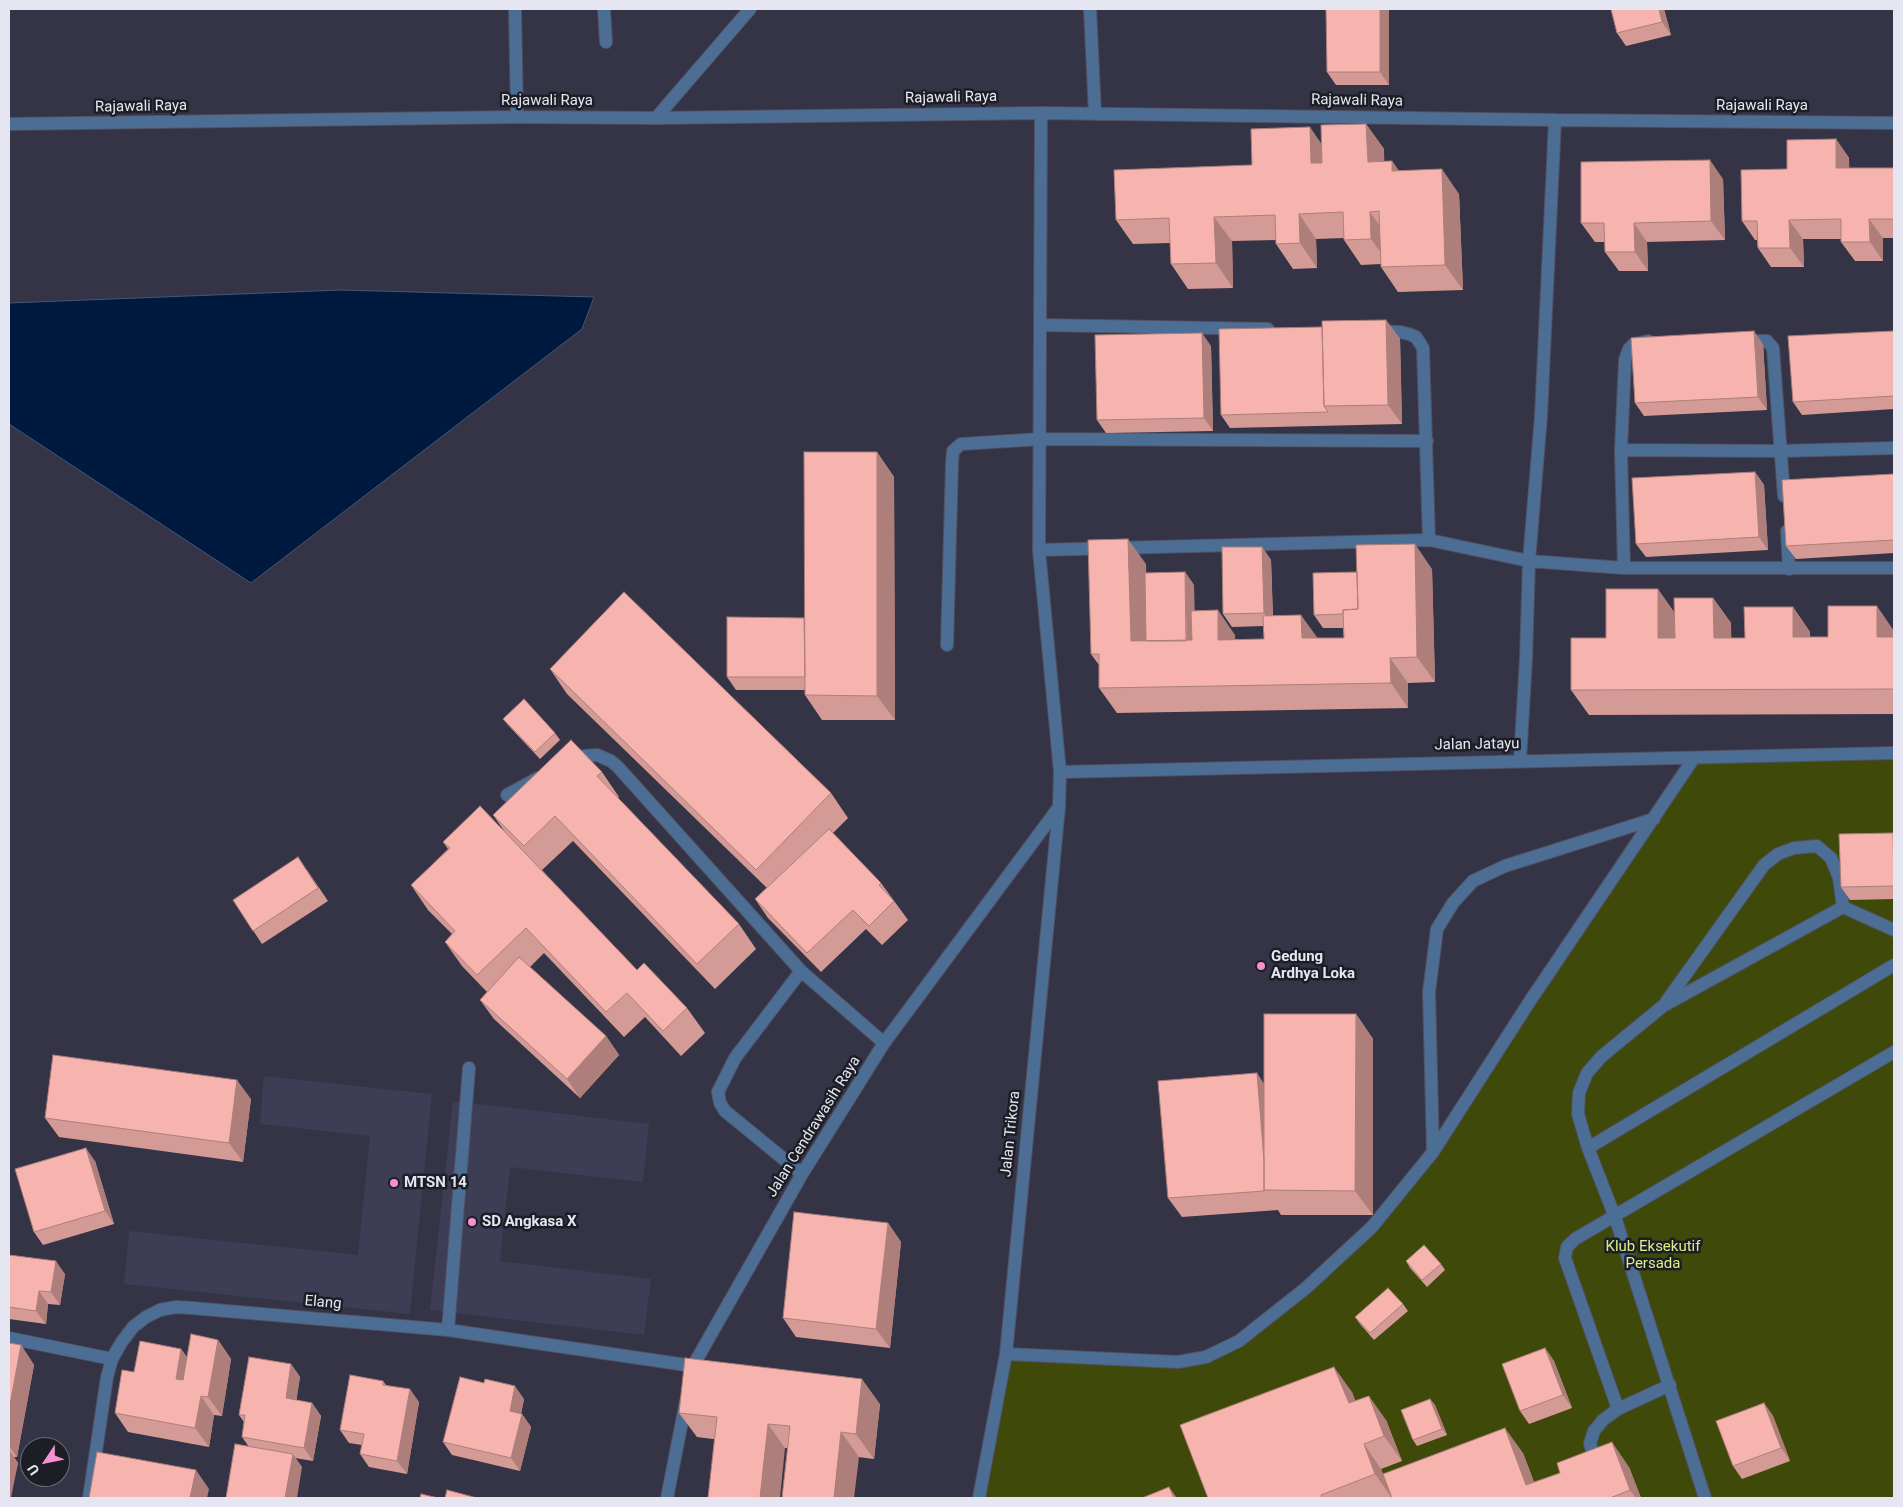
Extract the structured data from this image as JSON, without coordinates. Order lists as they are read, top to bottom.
{
  "streets": {
    "street": [
      "Rajawali Raya",
      "Jalan Jatayu",
      "Jalan Cendrawasih Raya",
      "Jalan Trikora",
      "Elang"
    ]
  },
  "crossings": [
    ["Rajawali Raya", "Jalan Trikora"],
    ["Jalan Jatayu", "Jalan Trikora"],
    ["Jalan Cendrawasih Raya", "Jalan Trikora"],
    ["Jalan Cendrawasih Raya", "Elang"]
  ],
  "parks": ["Klub Eksekutif Persada"],
  "places": ["Gedung Ardhya Loka", "MTSN 14", "SD Angkasa X"],
  "north": "bottom left"
}
